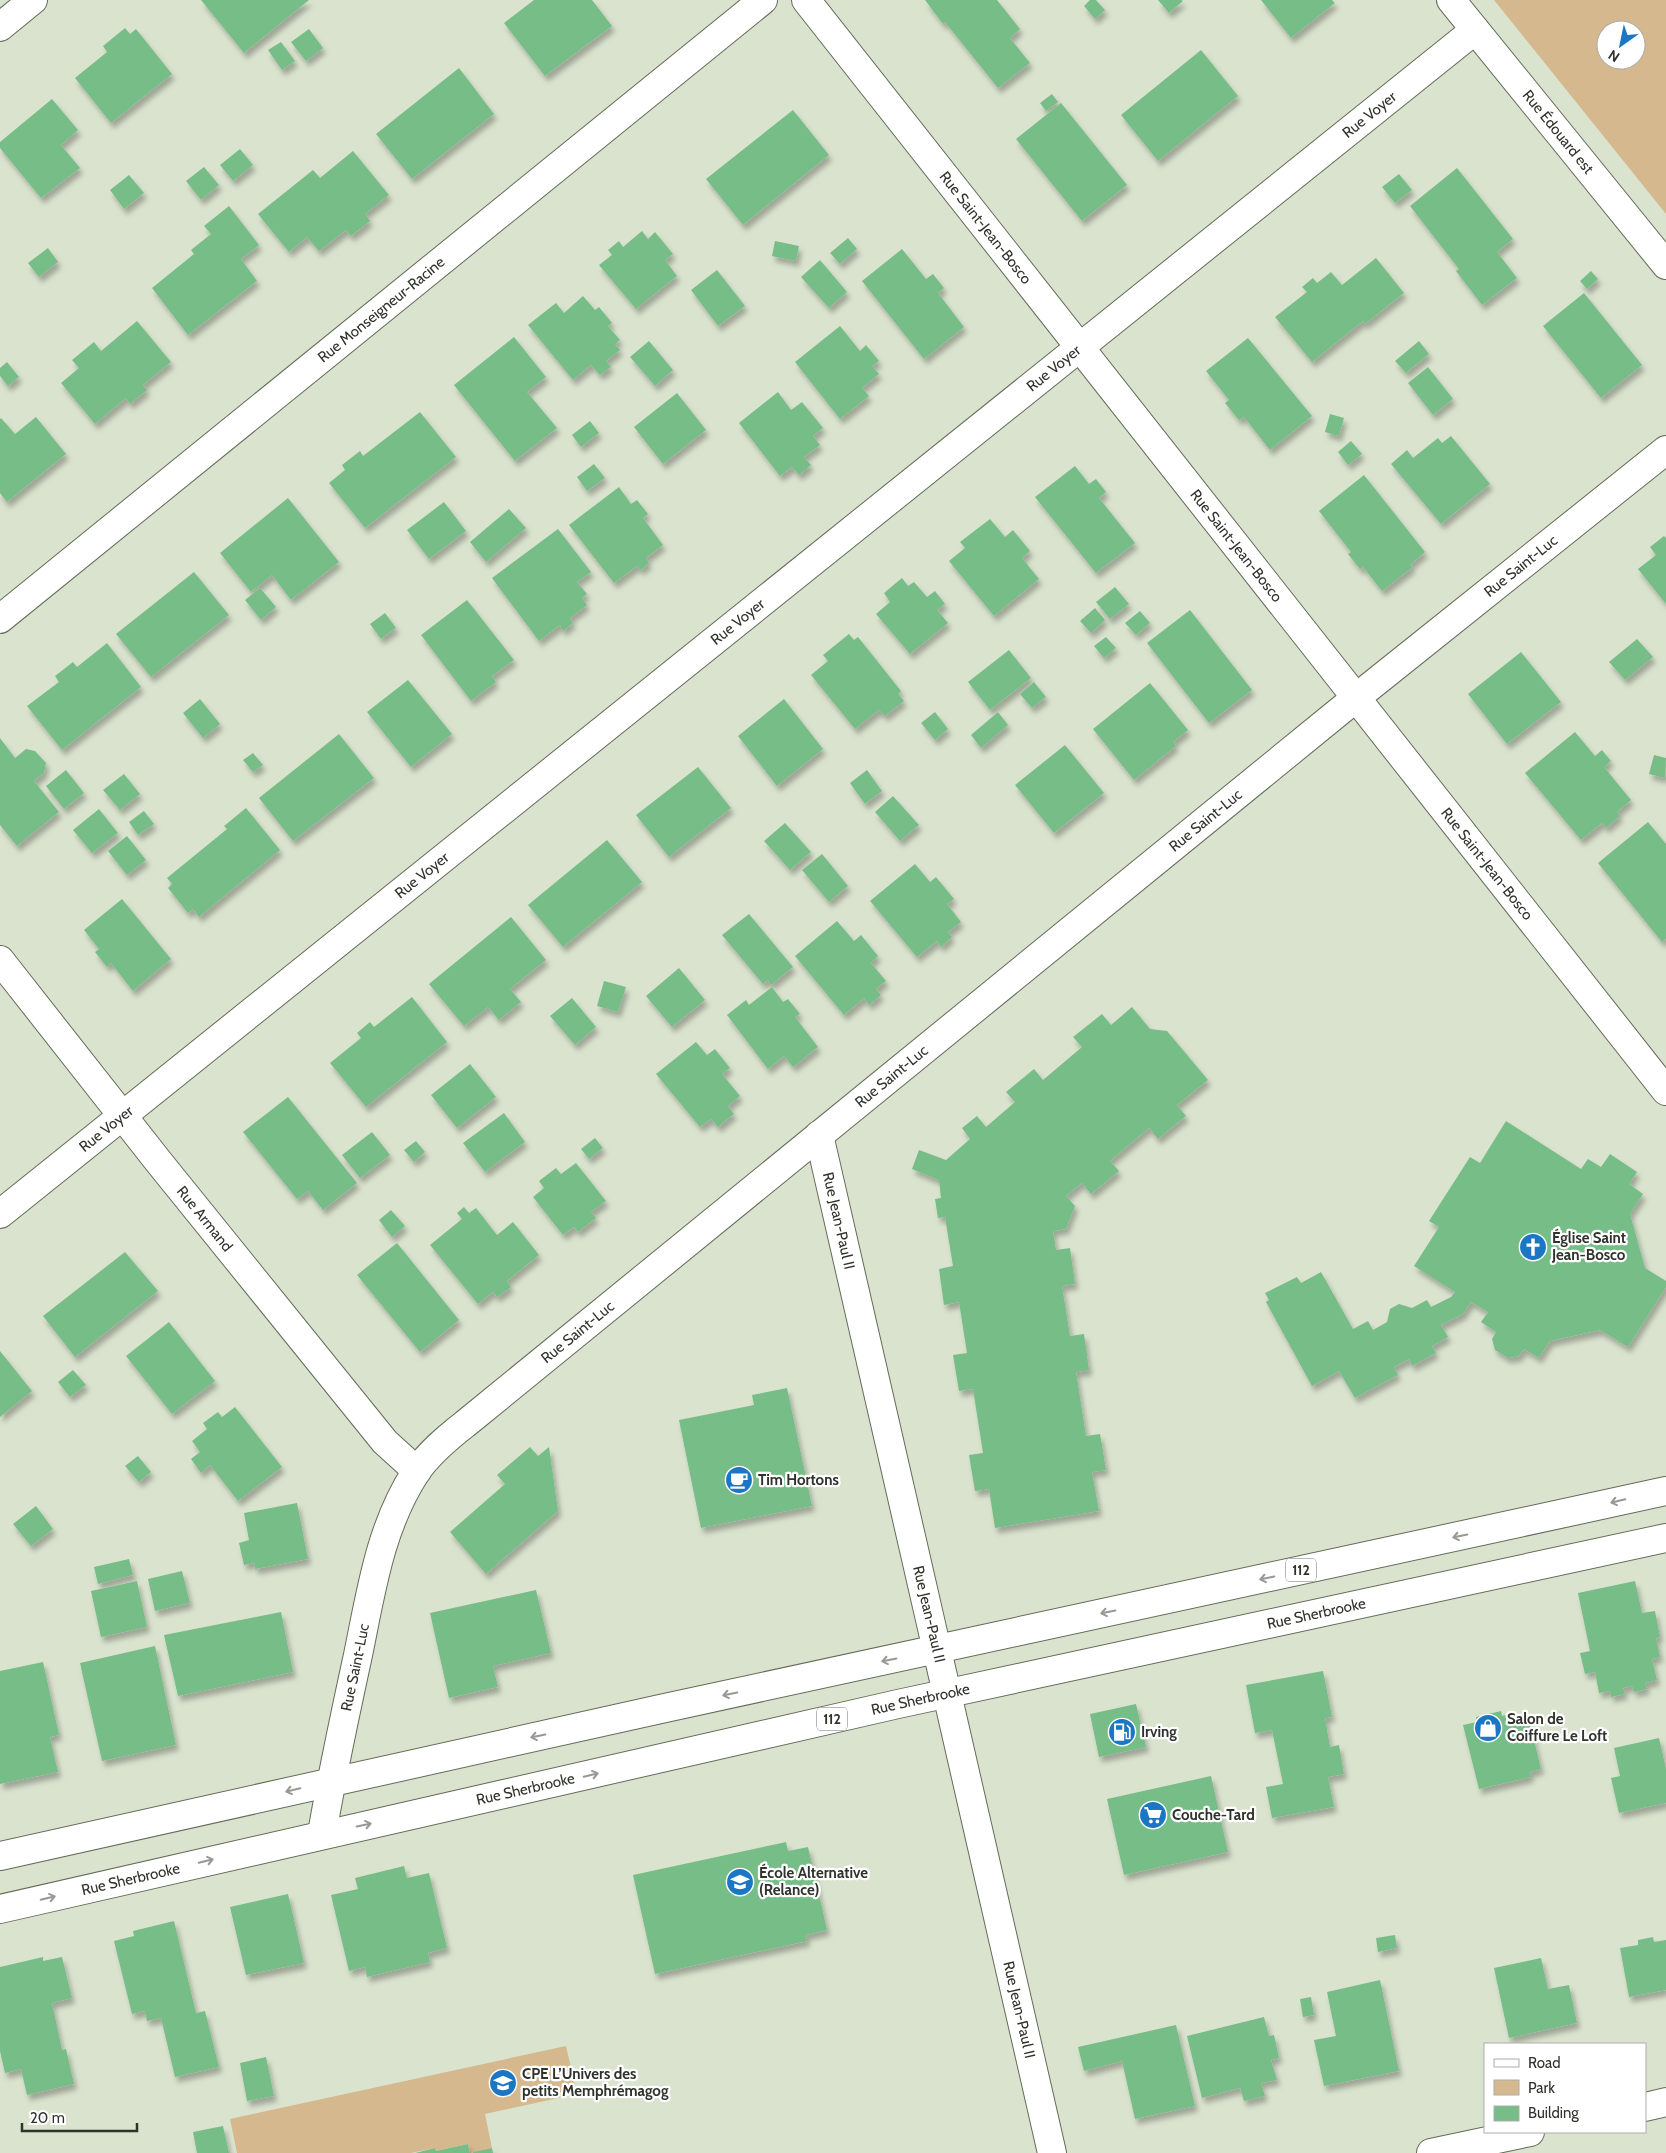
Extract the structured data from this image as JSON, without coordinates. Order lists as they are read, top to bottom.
{
  "streets": {
    "street": [
      "Rue Voyer",
      "Rue Édouard est",
      "Rue Saint-Jean-Bosco",
      "Rue Monseigneur-Racine",
      "Rue Saint-Luc",
      "Rue Armand",
      "Rue Jean-Paul II",
      "112",
      "Rue Sherbrooke"
    ]
  },
  "crossings": [
    ["Rue Voyer", "Rue Édouard est"],
    ["Rue Voyer", "Rue Saint-Jean-Bosco"],
    ["Rue Voyer", "Rue Armand"],
    ["Rue Saint-Jean-Bosco", "Rue Saint-Luc"],
    ["Rue Saint-Luc", "Rue Armand"],
    ["Rue Saint-Luc", "Rue Jean-Paul II"],
    ["Rue Saint-Luc", "112"],
    ["Rue Saint-Luc", "Rue Sherbrooke"],
    ["Rue Jean-Paul II", "112"],
    ["Rue Jean-Paul II", "Rue Sherbrooke"]
  ],
  "places": {
    "church": ["Église Saint Jean-Bosco"],
    "cafe": ["Tim Hortons"],
    "shop": ["Salon de Coiffure Le Loft"],
    "fuel station": ["Irving"],
    "supermarket": ["Couche-Tard"],
    "school or university": ["École Alternative (Relance)", "CPE L’Univers des petits Memphrémagog"]
  },
  "legend": ["Road", "Park", "Building"],
  "scale_bar": "20 m",
  "north": "bottom left"
}
